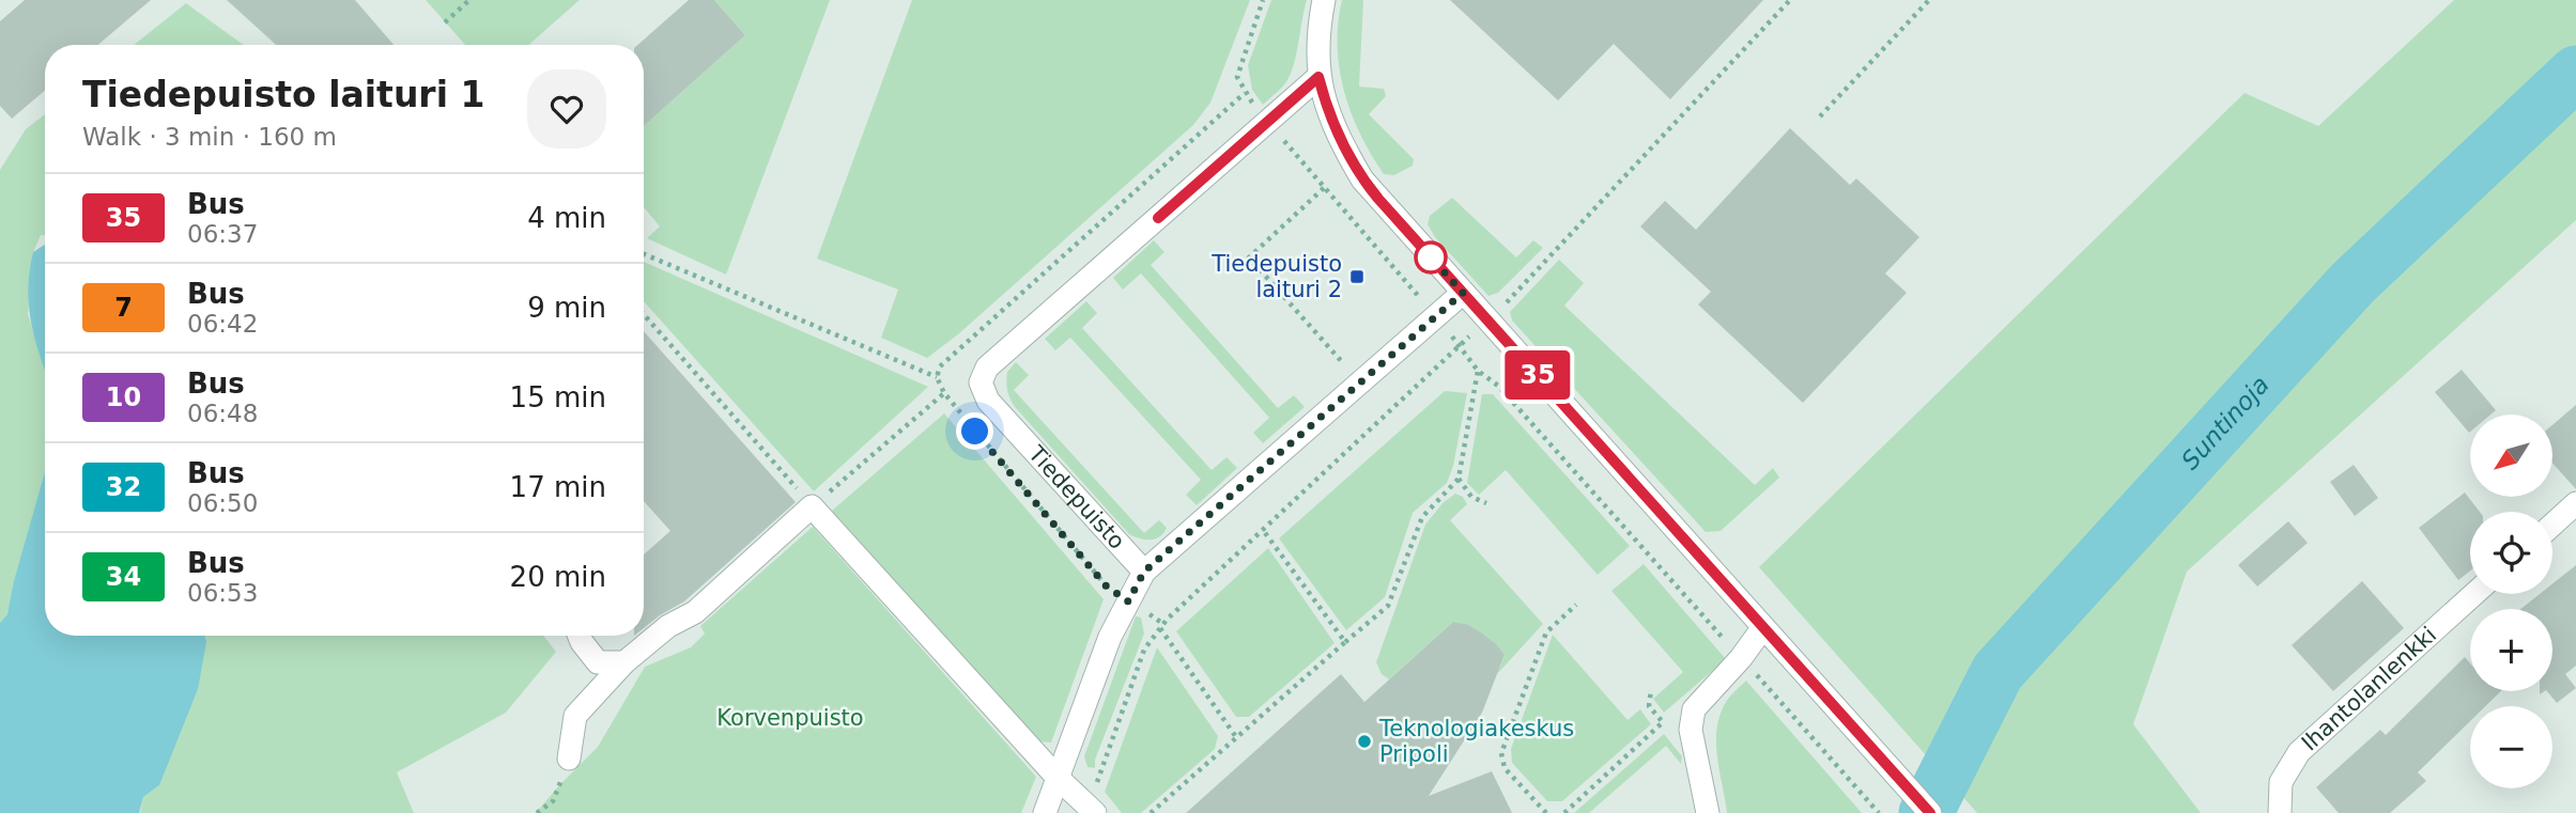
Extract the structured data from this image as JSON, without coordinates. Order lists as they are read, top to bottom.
{
  "streets": {
    "street": ["Tiedepuisto", "Ihantolanlenkki"]
  },
  "water": ["Suntinoja"],
  "parks": ["Korvenpuisto"],
  "places": {
    "transit": ["Tiedepuisto laituri 2"],
    "other": ["Teknologiakeskus Pripoli"]
  },
  "lines": ["bus line 35"],
  "north": "bottom left",
  "page": {
    "on_map": "35",
    "heading": ["Tiedepuisto laituri 1", "Walk · 3 min · 160 m"],
    "list": [
      {
        "mark": "35",
        "name": "Bus",
        "note": "06:37",
        "value": "4 min"
      },
      {
        "mark": "7",
        "name": "Bus",
        "note": "06:42",
        "value": "9 min"
      },
      {
        "mark": "10",
        "name": "Bus",
        "note": "06:48",
        "value": "15 min"
      },
      {
        "mark": "32",
        "name": "Bus",
        "note": "06:50",
        "value": "17 min"
      },
      {
        "mark": "34",
        "name": "Bus",
        "note": "06:53",
        "value": "20 min"
      }
    ],
    "map_buttons": ["+", "−"]
  }
}
